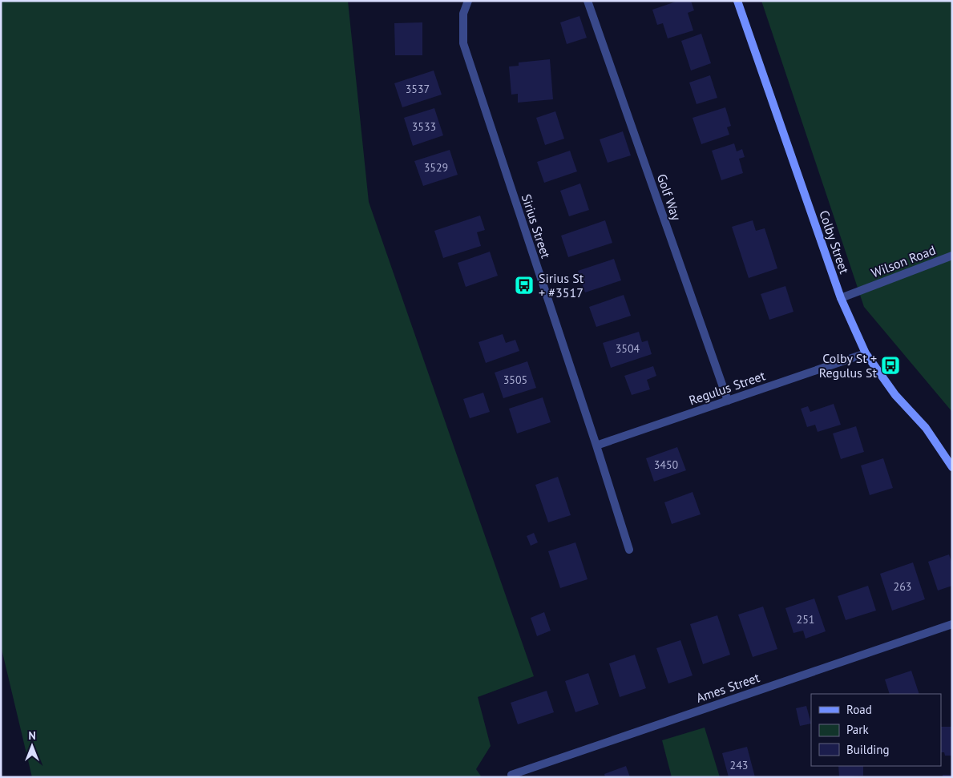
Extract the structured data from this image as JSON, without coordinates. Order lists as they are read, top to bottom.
{
  "streets": {
    "street": [
      "Golf Way",
      "Sirius Street",
      "Colby Street",
      "Wilson Road",
      "Regulus Street",
      "Ames Street"
    ]
  },
  "crossings": [
    ["Golf Way", "Regulus Street"],
    ["Sirius Street", "Regulus Street"],
    ["Colby Street", "Wilson Road"],
    ["Colby Street", "Regulus Street"]
  ],
  "places": {
    "bus stop": ["Sirius St + #3517", "Colby St + Regulus St"]
  },
  "house_numbers": [
    "3537",
    "3533",
    "3529",
    "3504",
    "3505",
    "3450",
    "263",
    "251",
    "243"
  ],
  "legend": ["Road", "Park", "Building"],
  "north": "top"
}
